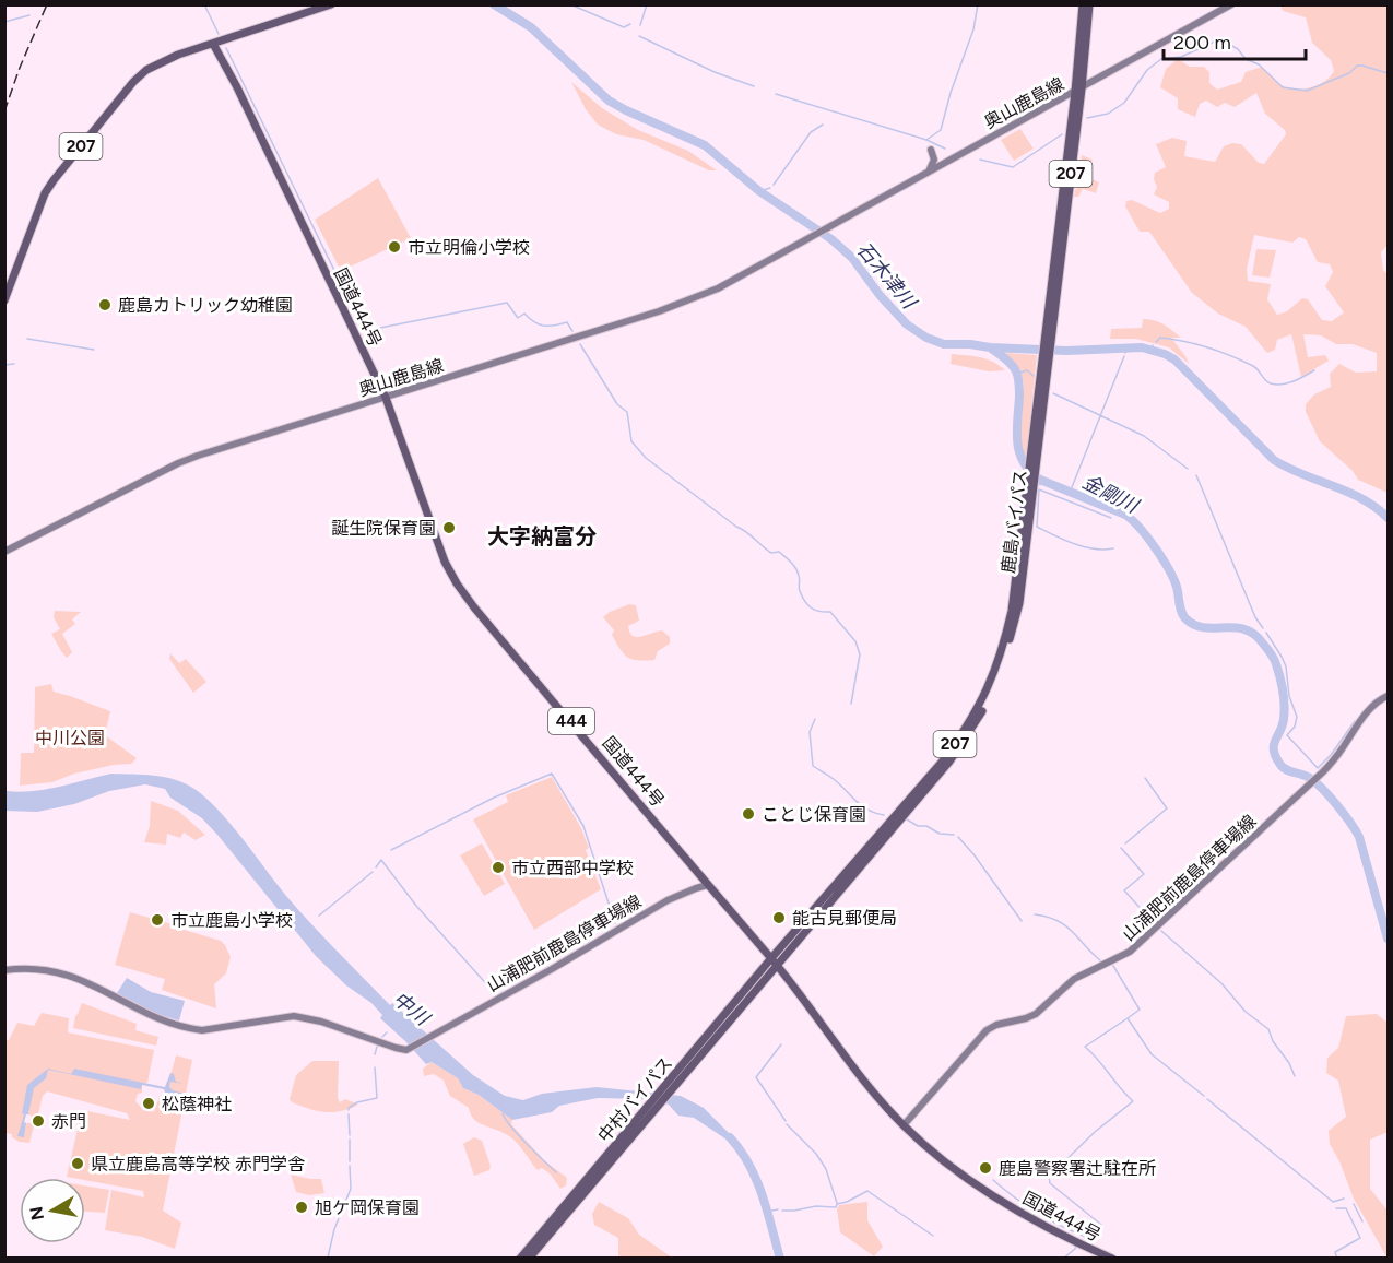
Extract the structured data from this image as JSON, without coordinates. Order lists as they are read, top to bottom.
{
  "streets": {
    "highway": [
      "207",
      "国道444号",
      "鹿島バイパス",
      "444",
      "中村バイパス"
    ],
    "main road": ["奥山鹿島線", "山浦肥前鹿島停車場線"]
  },
  "crossings": [
    ["奥山鹿島線", "国道444号"],
    ["奥山鹿島線", "鹿島バイパス"],
    ["207", "国道444号"],
    ["国道444号", "鹿島バイパス"],
    ["国道444号", "山浦肥前鹿島停車場線"],
    ["国道444号", "中村バイパス"],
    ["鹿島バイパス", "中村バイパス"]
  ],
  "districts": ["大字納富分"],
  "water": ["石木津川", "金剛川", "中川"],
  "parks": ["中川公園"],
  "places": [
    "市立明倫小学校",
    "鹿島カトリック幼稚園",
    "誕生院保育園",
    "ことじ保育園",
    "市立西部中学校",
    "能古見郵便局",
    "市立鹿島小学校",
    "松蔭神社",
    "赤門",
    "県立鹿島高等学校 赤門学舎",
    "鹿島警察署辻駐在所",
    "旭ケ岡保育園"
  ],
  "scale_bar": "200 m",
  "north": "left"
}
